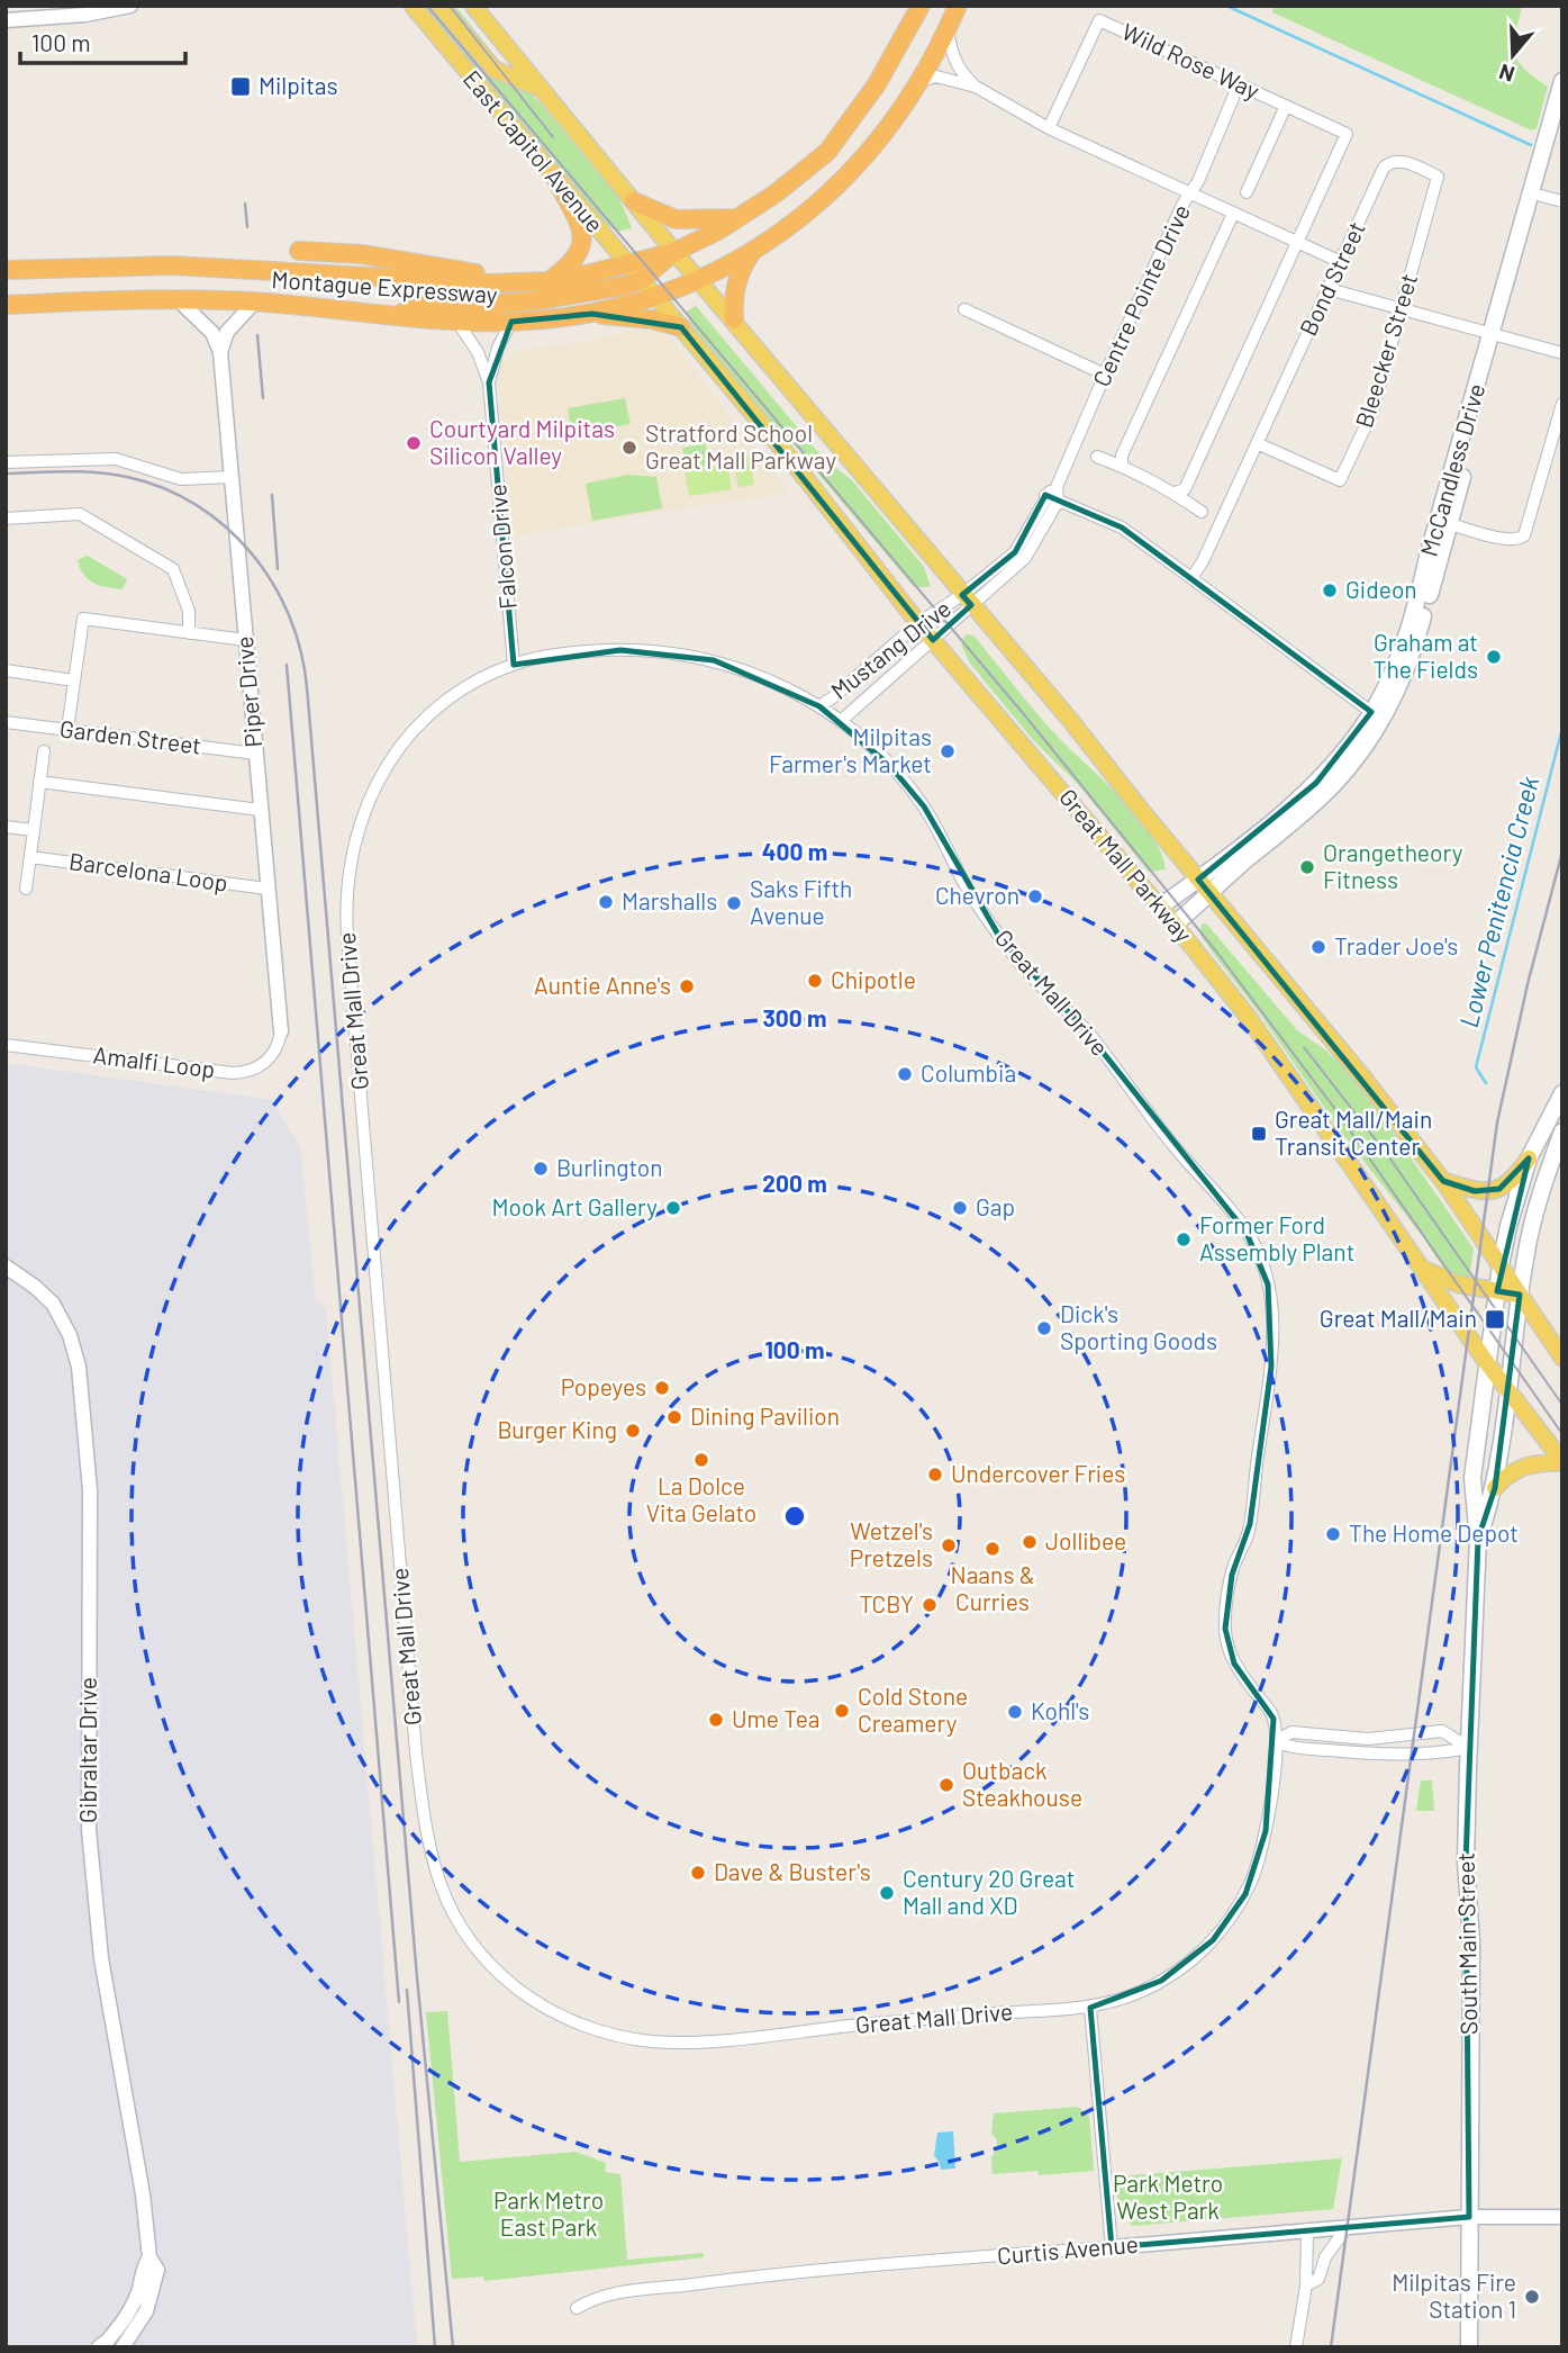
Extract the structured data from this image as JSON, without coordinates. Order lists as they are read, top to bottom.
{
  "streets": {
    "highway": ["Montague Expressway"],
    "main road": [
      "East Capitol Avenue",
      "McCandless Drive",
      "Great Mall Parkway",
      "South Main Street"
    ],
    "street": [
      "Wild Rose Way",
      "Bond Street",
      "Centre Pointe Drive",
      "Bleecker Street",
      "Falcon Drive",
      "Mustang Drive",
      "Piper Drive",
      "Garden Street",
      "Barcelona Loop",
      "Great Mall Drive",
      "Amalfi Loop",
      "Gibraltar Drive",
      "Curtis Avenue"
    ]
  },
  "crossings": [
    ["Wild Rose Way", "Centre Pointe Drive"],
    ["East Capitol Avenue", "Montague Expressway"],
    ["East Capitol Avenue", "Great Mall Parkway"],
    ["Bond Street", "Bleecker Street"],
    ["Montague Expressway", "Centre Pointe Drive"],
    ["Montague Expressway", "Falcon Drive"],
    ["Montague Expressway", "Piper Drive"],
    ["Montague Expressway", "Great Mall Parkway"],
    ["McCandless Drive", "Great Mall Parkway"],
    ["Falcon Drive", "Great Mall Drive"],
    ["Mustang Drive", "Great Mall Parkway"],
    ["Mustang Drive", "Great Mall Drive"],
    ["Piper Drive", "Garden Street"],
    ["Piper Drive", "Barcelona Loop"],
    ["Piper Drive", "Amalfi Loop"],
    ["Great Mall Parkway", "South Main Street"],
    ["South Main Street", "Curtis Avenue"]
  ],
  "water": ["Lower Penitencia Creek"],
  "parks": ["Park Metro West Park", "Park Metro East Park"],
  "places": {
    "transit": ["Milpitas", "Great Mall/Main Transit Center", "Great Mall/Main"],
    "other": [
      "Courtyard Milpitas Silicon Valley",
      "Stratford School Great Mall Parkway",
      "Gideon",
      "Graham at The Fields",
      "Milpitas Farmer's Market",
      "Orangetheory Fitness",
      "Chevron",
      "Marshalls",
      "Saks Fifth Avenue",
      "Trader Joe's",
      "Chipotle",
      "Auntie Anne's",
      "Columbia",
      "Burlington",
      "Mook Art Gallery",
      "Gap",
      "Former Ford Assembly Plant",
      "Dick's Sporting Goods",
      "Popeyes",
      "Dining Pavilion",
      "Burger King",
      "La Dolce Vita Gelato",
      "Undercover Fries",
      "The Home Depot",
      "Jollibee",
      "Wetzel's Pretzels",
      "Naans & Curries",
      "TCBY",
      "Cold Stone Creamery",
      "Kohl's",
      "Ume Tea",
      "Outback Steakhouse",
      "Dave & Buster's",
      "Century 20 Great Mall and XD",
      "Milpitas Fire Station 1"
    ]
  },
  "scale_bar": "100 m",
  "north": "bottom",
  "rings": [
    "400 m",
    "300 m",
    "200 m",
    "100 m"
  ]
}
